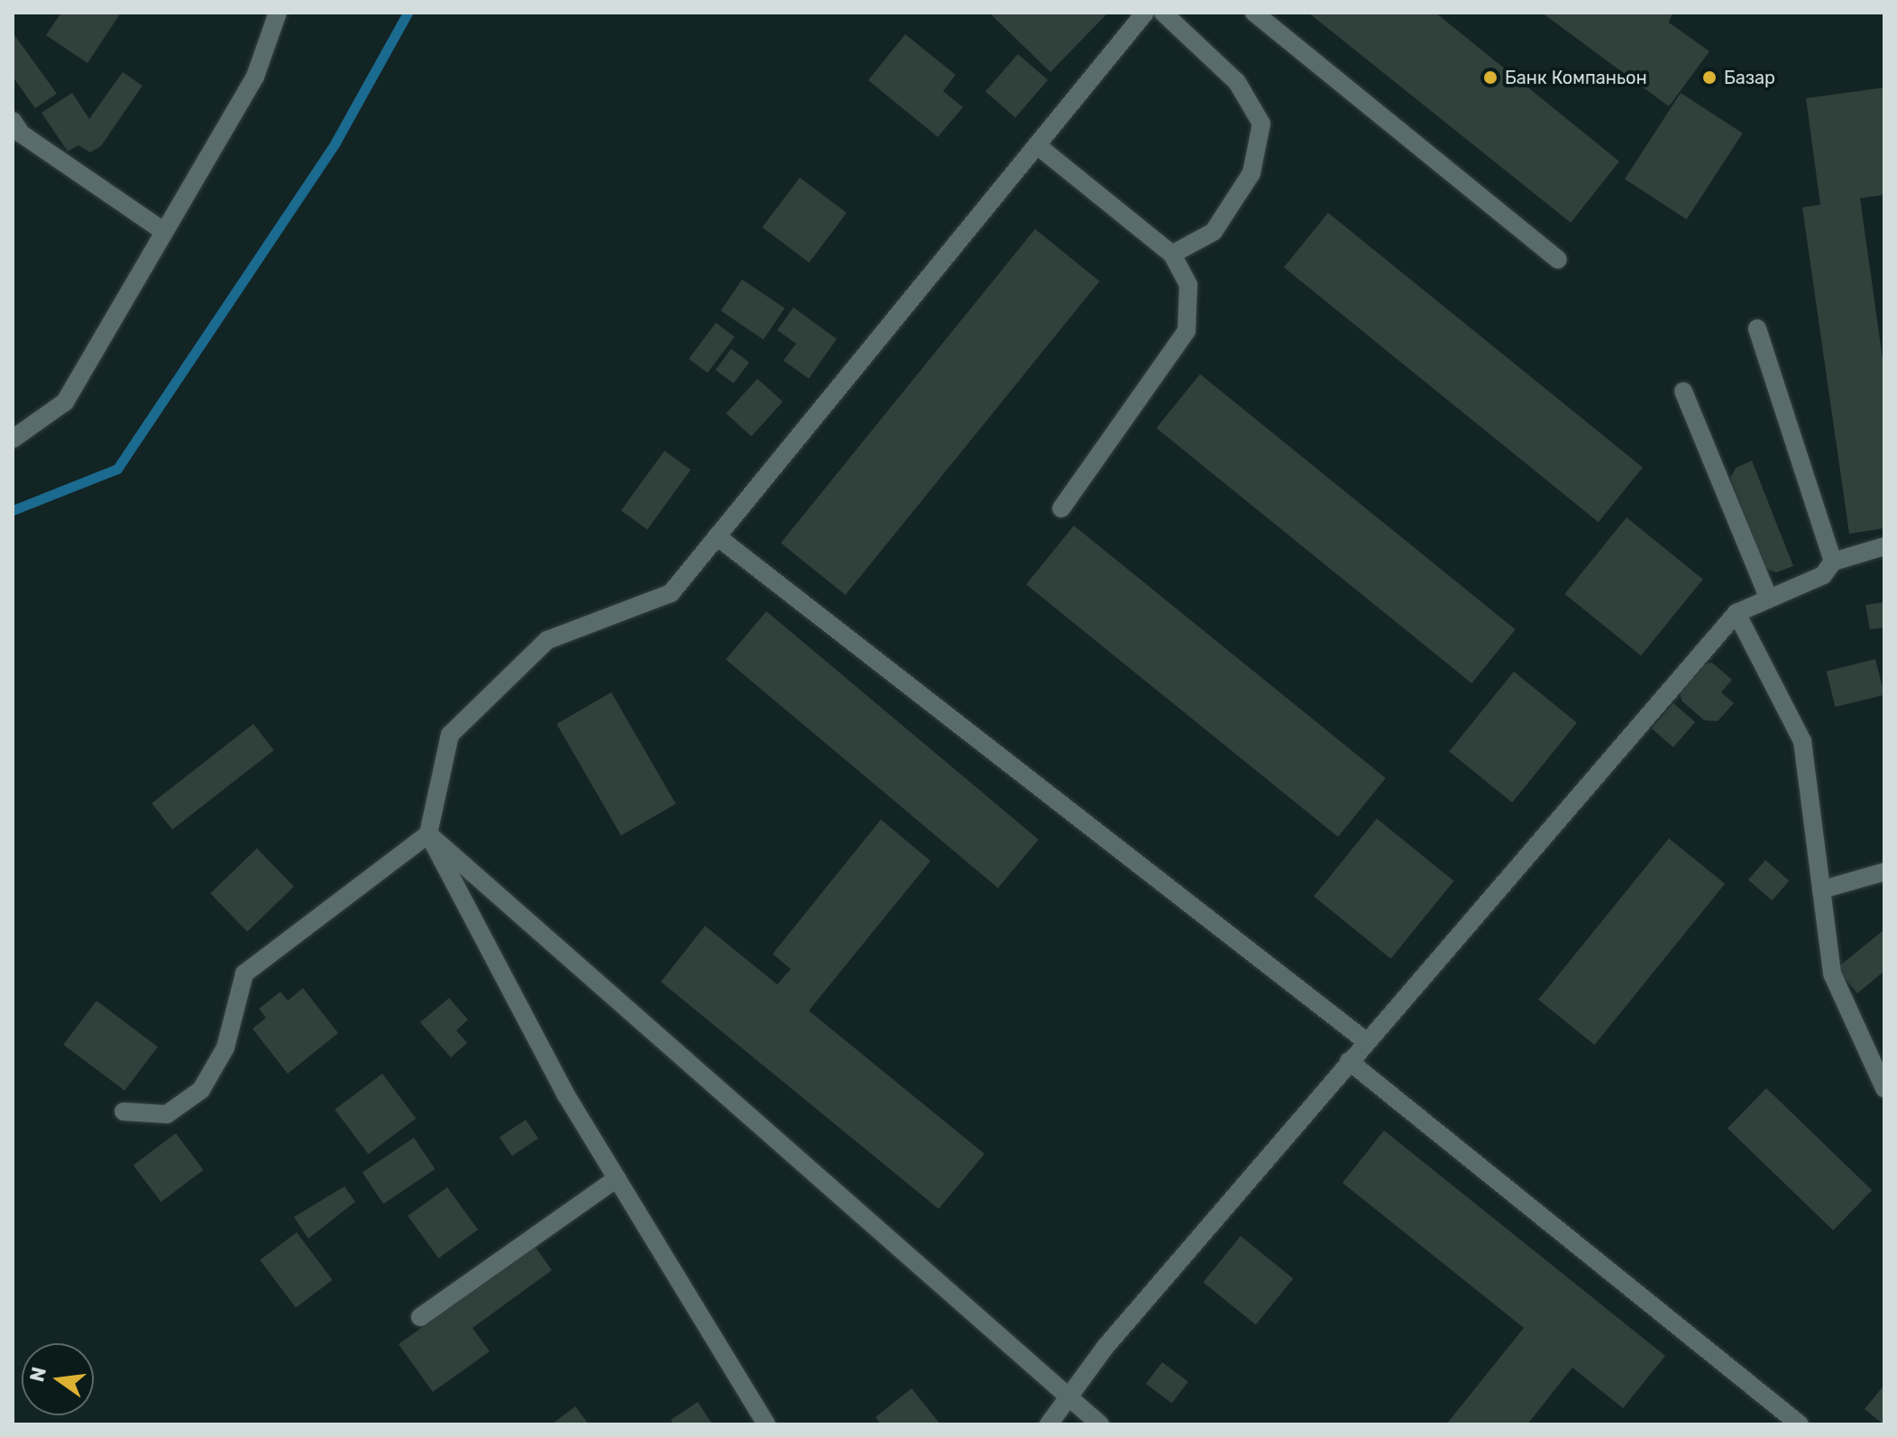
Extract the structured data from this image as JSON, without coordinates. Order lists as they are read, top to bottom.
{
  "places": ["Банк Компаньон", "Базар"],
  "north": "left"
}
